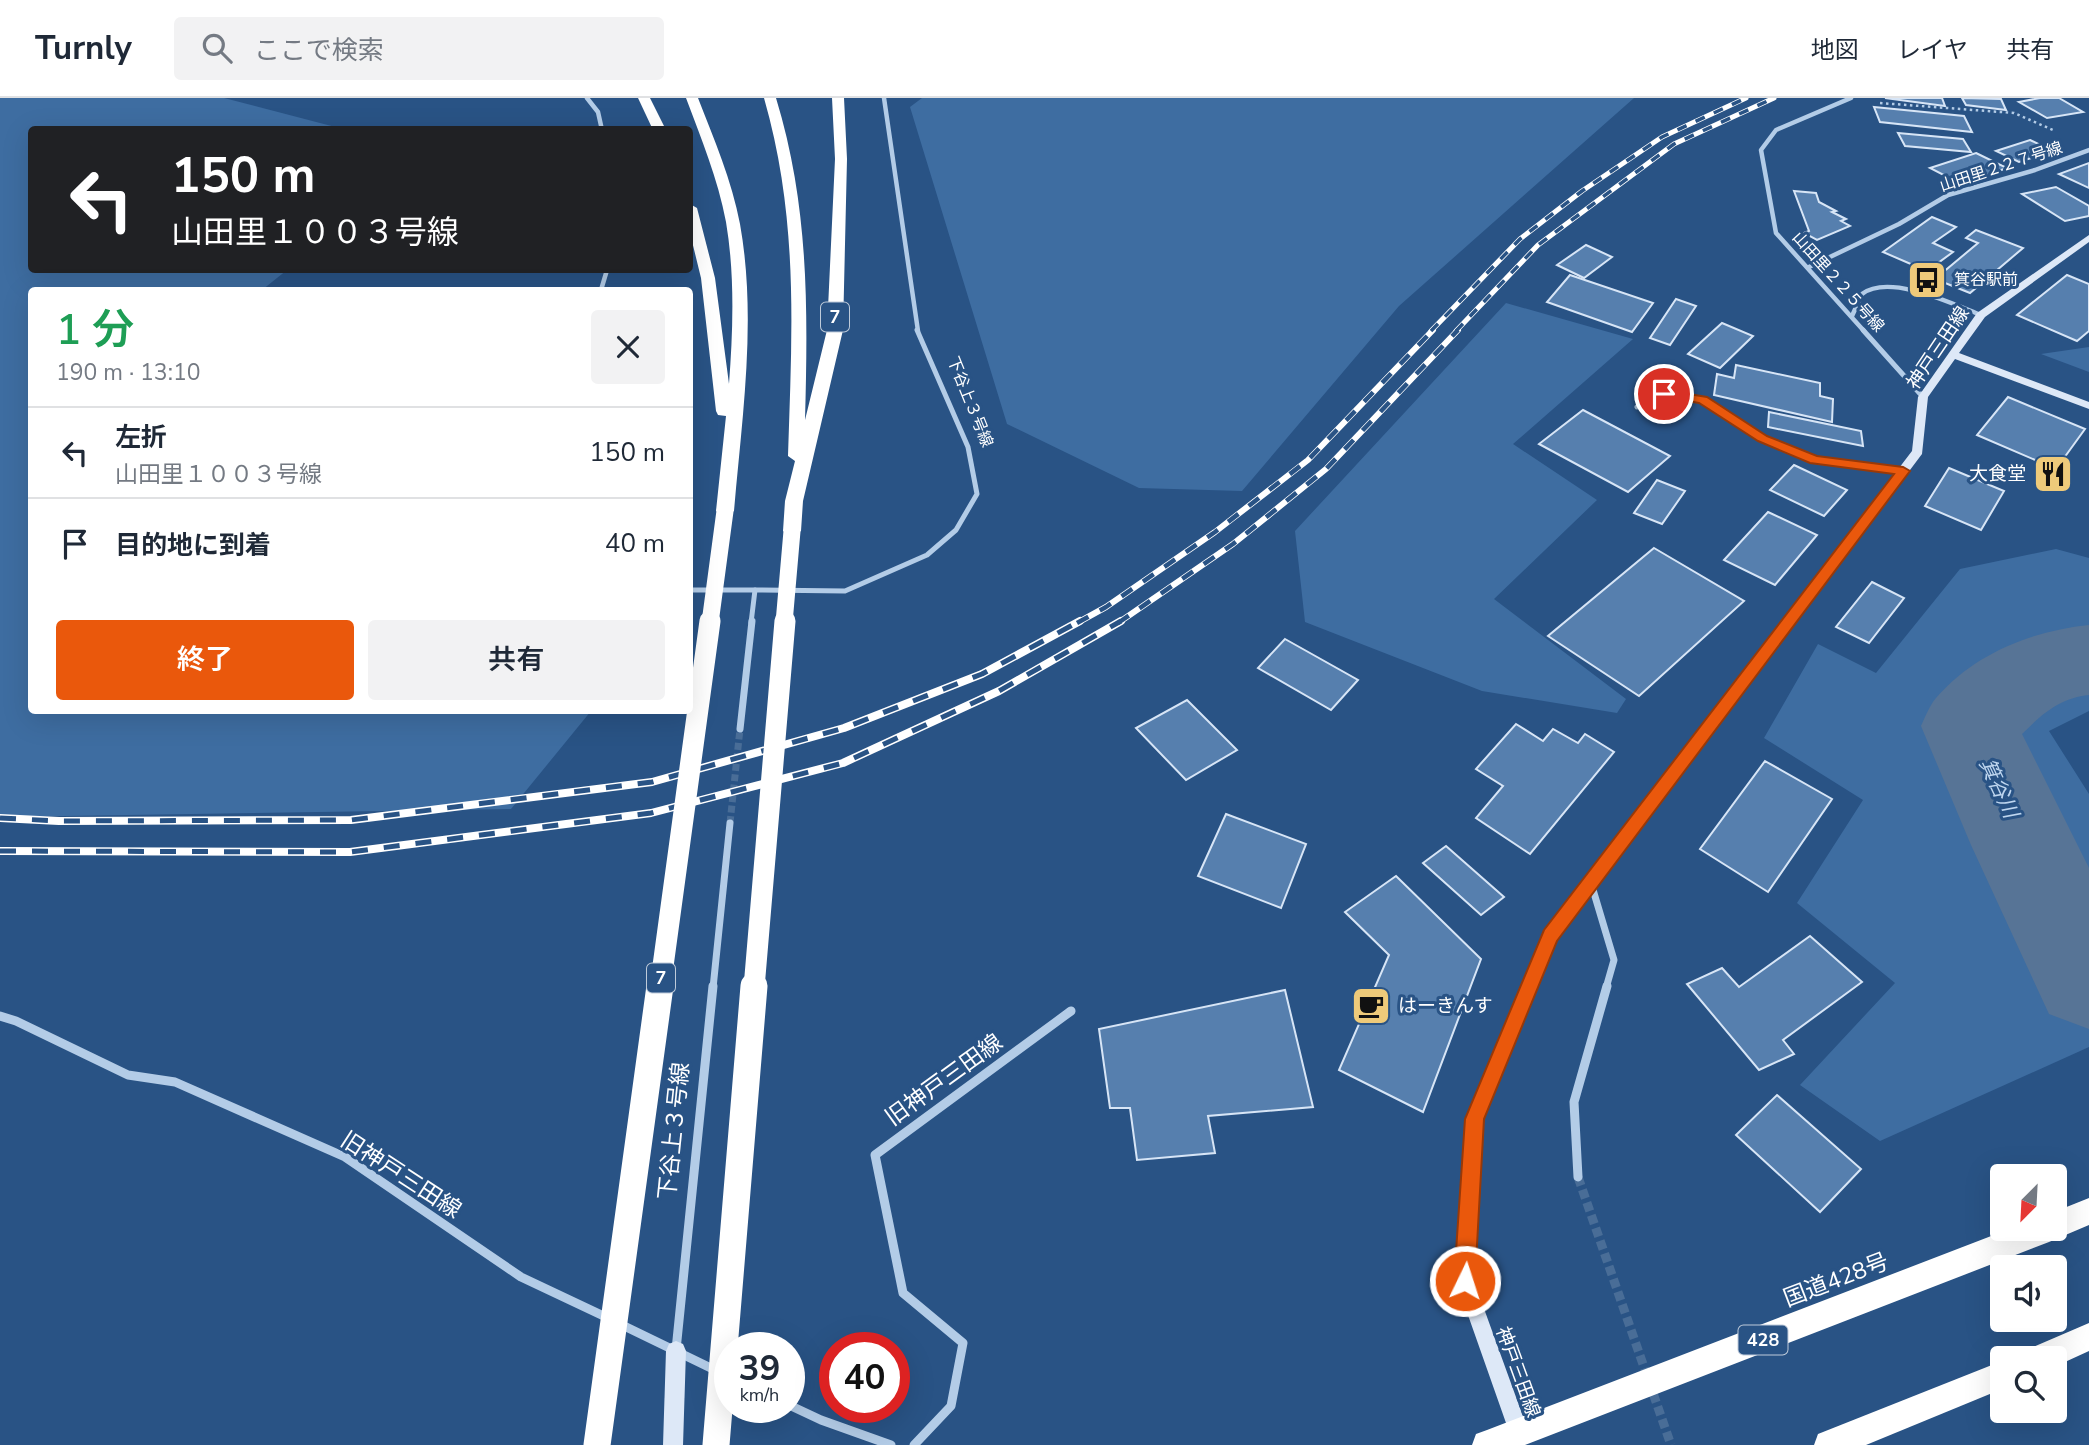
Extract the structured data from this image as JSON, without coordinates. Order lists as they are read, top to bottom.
{
  "streets": {
    "highway": ["7", "国道428号", "428"],
    "street": [
      "山田里２２７号線",
      "山田里２２５号線",
      "神戸三田線",
      "下谷上３号線",
      "旧神戸三田線"
    ]
  },
  "crossings": [
    ["山田里２２７号線", "山田里２２５号線"],
    ["山田里２２５号線", "神戸三田線"],
    ["神戸三田線", "国道428号"],
    ["下谷上３号線", "旧神戸三田線"]
  ],
  "water": ["箕谷川"],
  "places": {
    "bus stop": ["箕谷駅前"],
    "restaurant": ["大食堂"],
    "cafe": ["はーきんす"]
  },
  "north": "bottom left",
  "page": {
    "header": "Turnly",
    "search": "ここで検索",
    "nav": ["地図", "レイヤ", "共有"],
    "turn": ["150 m", "山田里１００３号線"],
    "heading": ["1 分", "190 m · 13:10"],
    "list": [
      {
        "name": "左折",
        "note": "山田里１００３号線",
        "value": "150 m"
      },
      {
        "name": "目的地に到着",
        "value": "40 m"
      }
    ],
    "buttons": ["終了", "共有"],
    "speed": "39 km/h",
    "limit": "40"
  }
}
